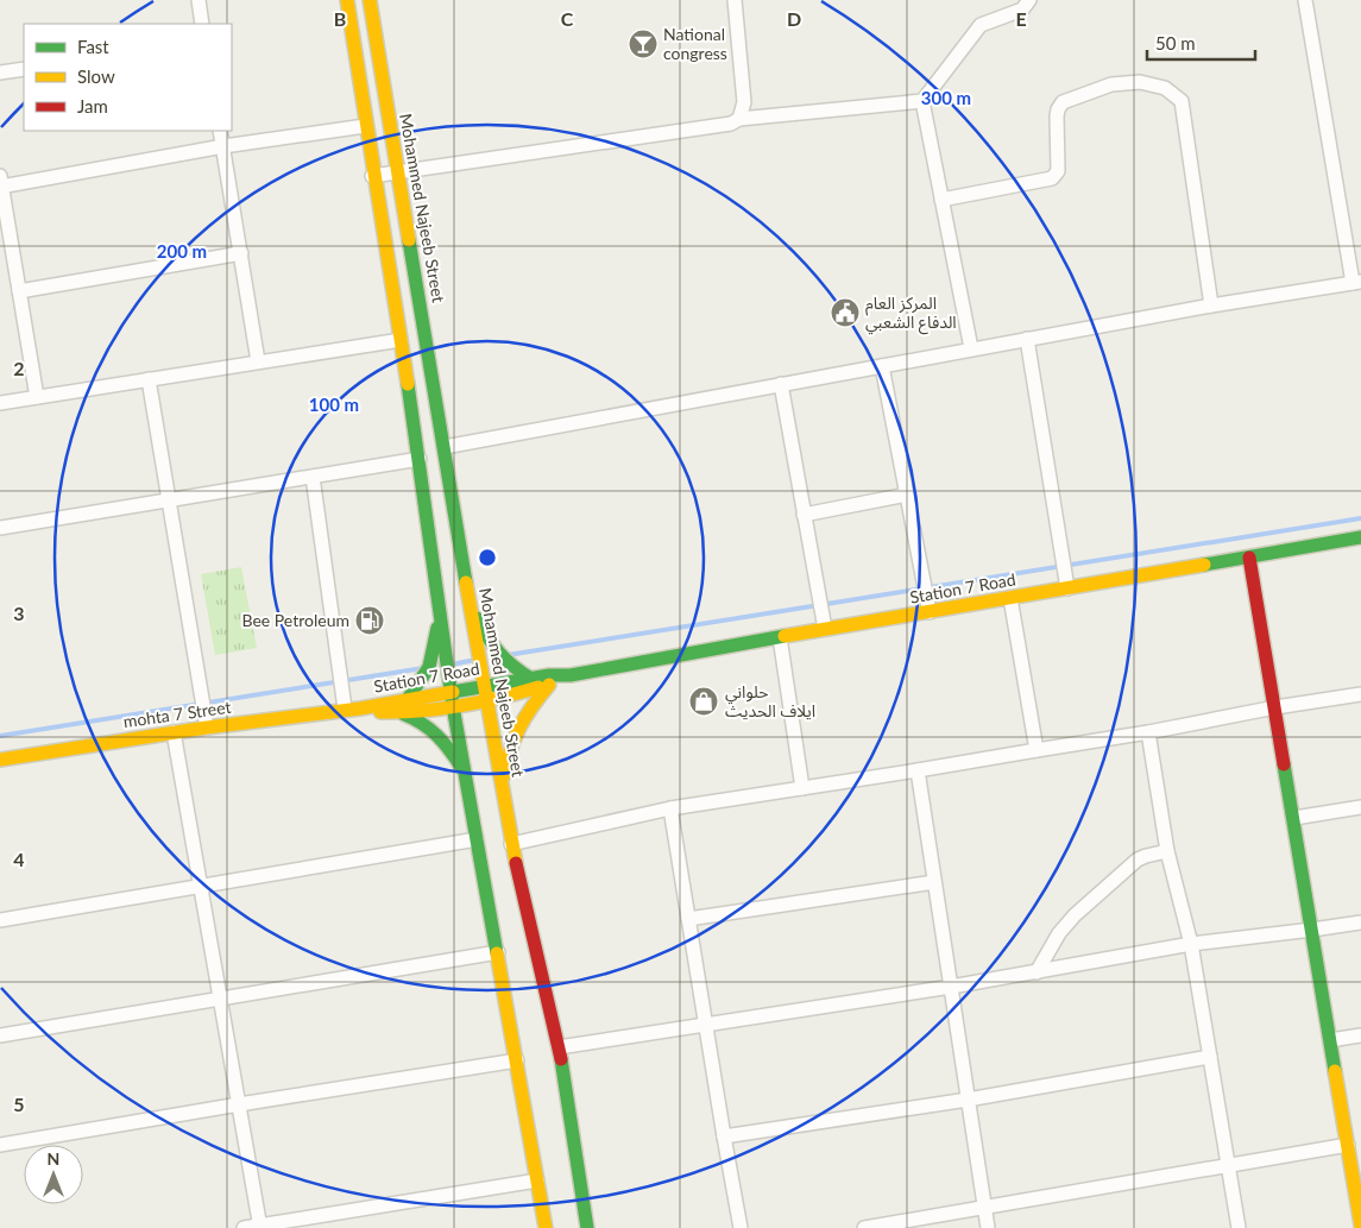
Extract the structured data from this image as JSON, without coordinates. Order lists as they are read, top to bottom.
{
  "streets": {
    "main road": ["Mohammed Najeeb Street", "Station 7 Road", "mohta 7 Street"]
  },
  "crossings": [
    ["Mohammed Najeeb Street", "Station 7 Road"],
    ["Station 7 Road", "mohta 7 Street"]
  ],
  "places": {
    "bar": ["National congress"],
    "public building": ["المركز العام الدفاع الشعبي"],
    "fuel station": ["Bee Petroleum"],
    "shop": ["حلواني ايلاف الحديث"]
  },
  "legend": ["Fast", "Slow", "Jam"],
  "scale_bar": "50 m",
  "north": "top",
  "grid": {
    "columns": [
      "B",
      "C",
      "D",
      "E"
    ],
    "rows": [
      "2",
      "3",
      "4",
      "5"
    ]
  },
  "rings": ["300 m", "200 m", "100 m"]
}
